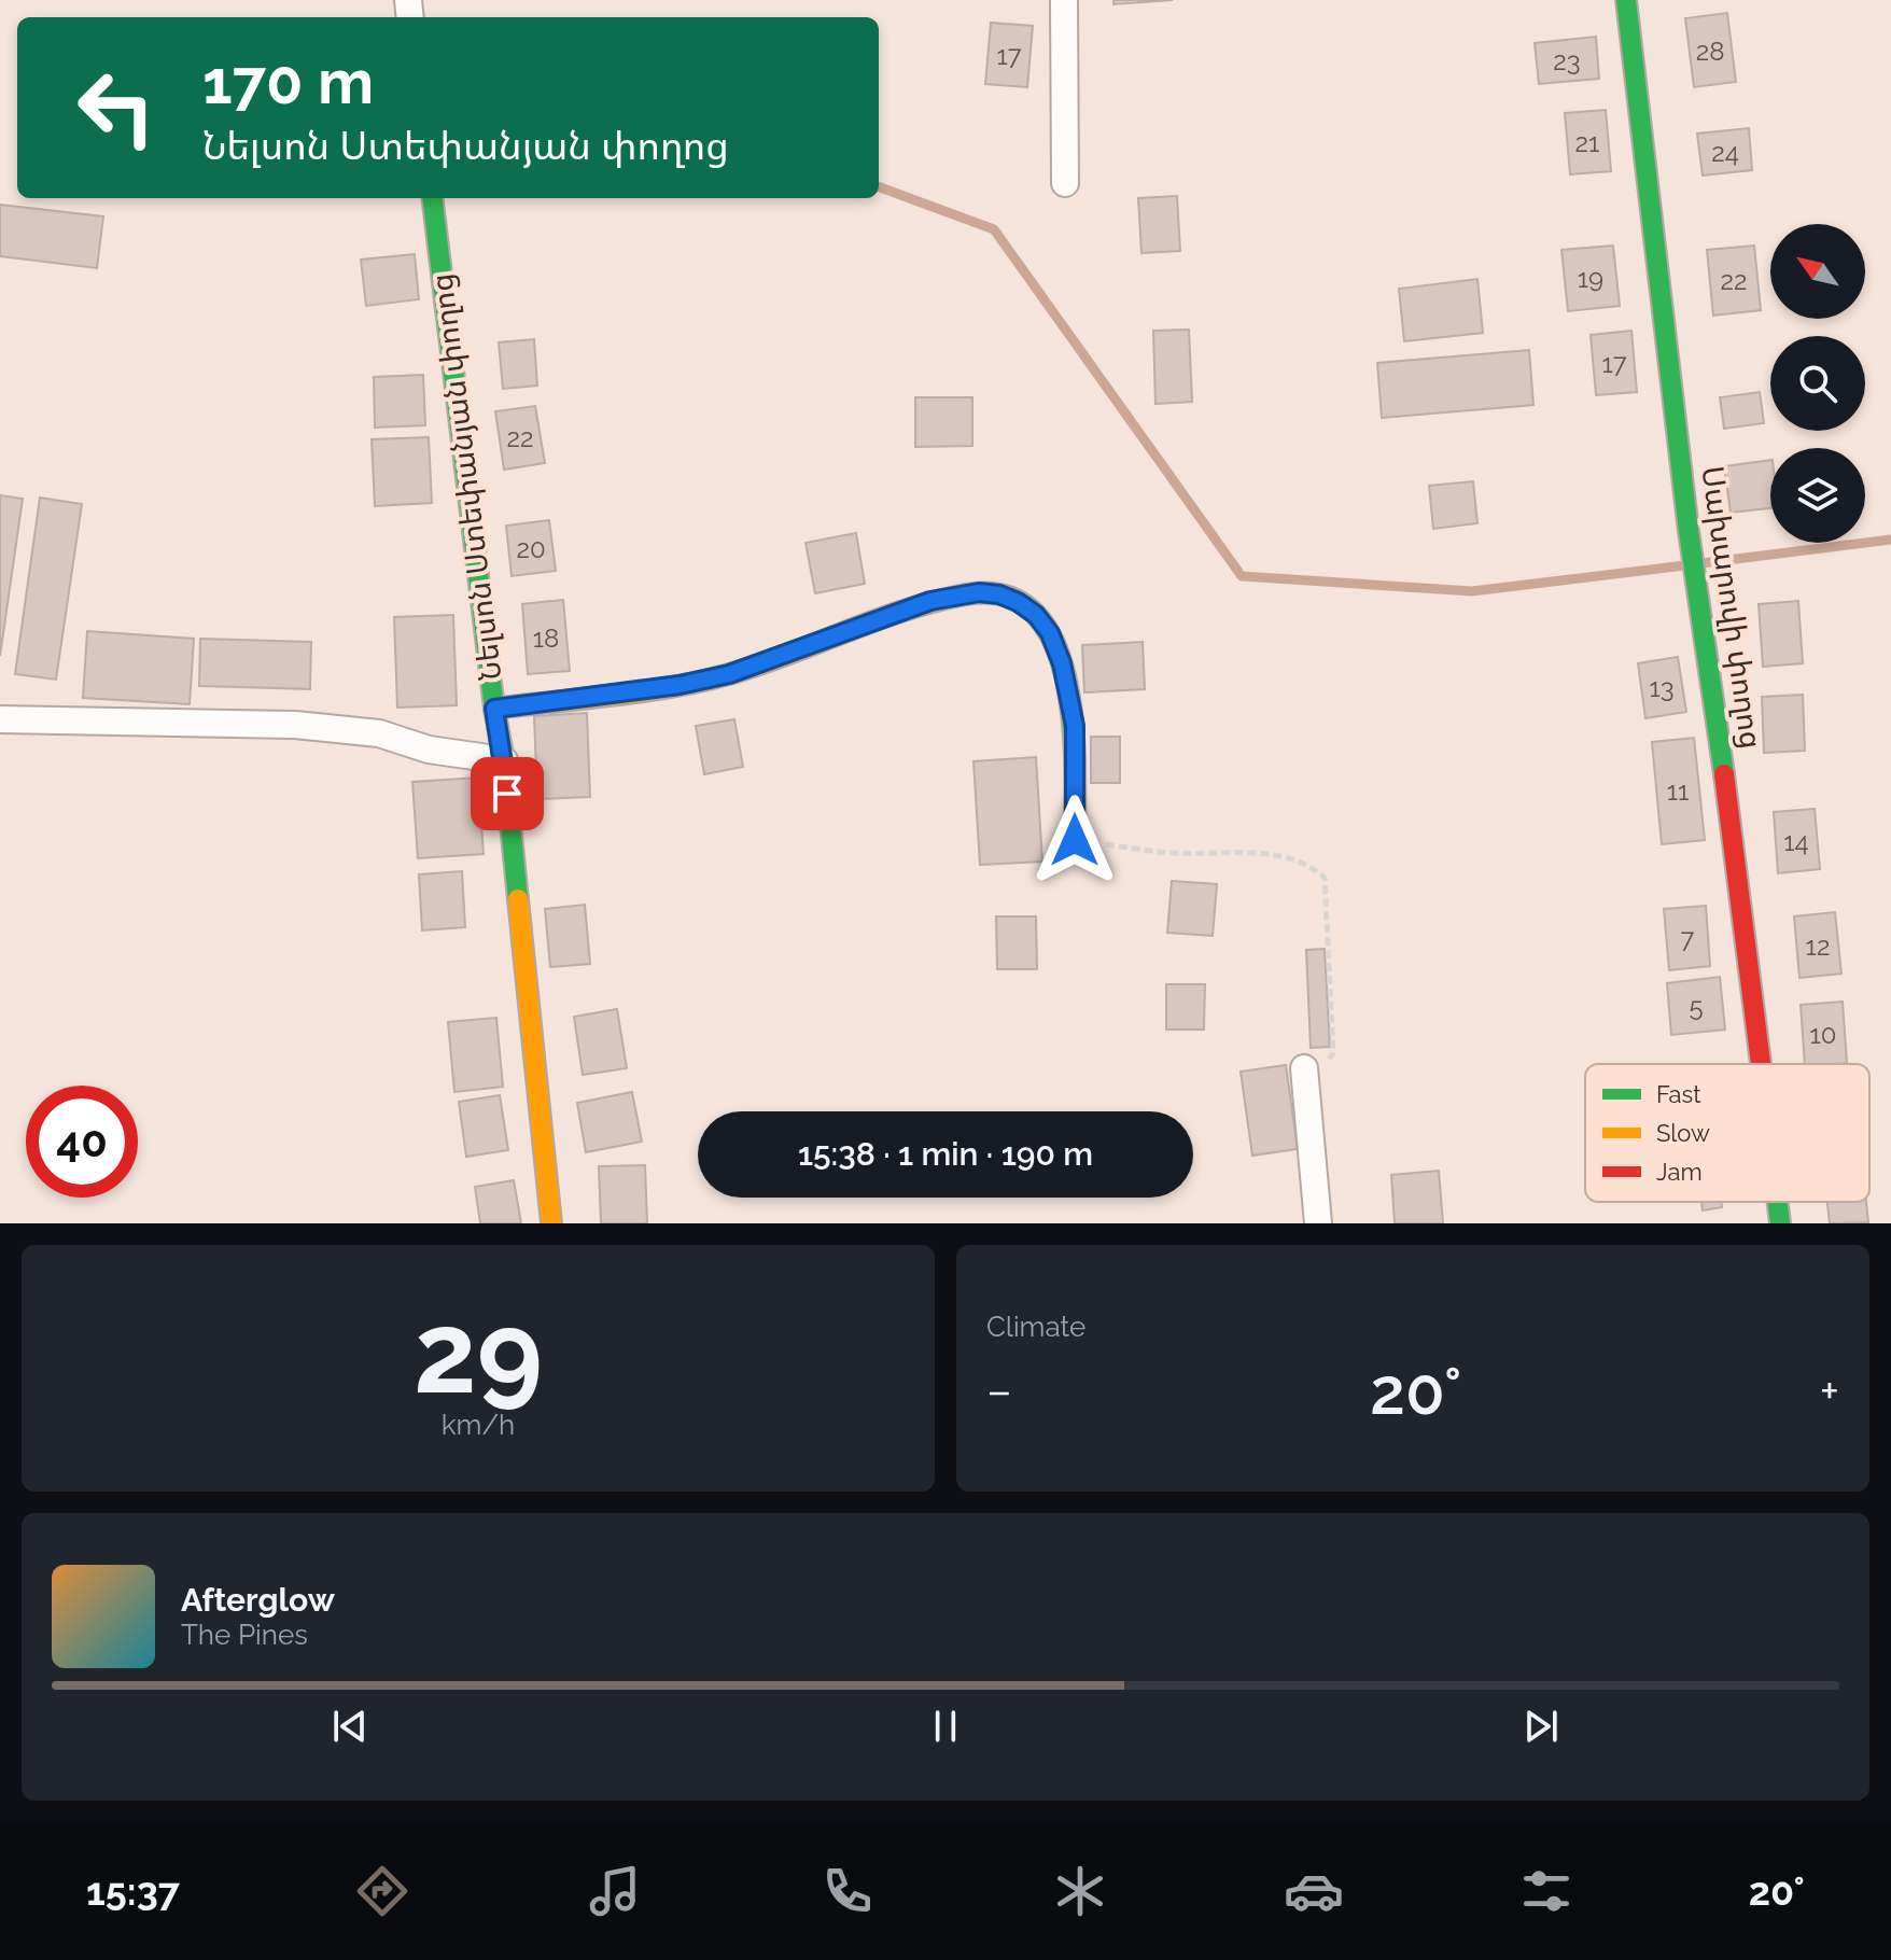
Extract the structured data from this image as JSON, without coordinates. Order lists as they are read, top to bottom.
{
  "streets": {
    "street": ["Նելսոն Ստեփանյան փողոց", "Սախարովի փողոց"]
  },
  "house_numbers": [
    "28",
    "17",
    "23",
    "21",
    "24",
    "19",
    "22",
    "17",
    "22",
    "20",
    "18",
    "13",
    "11",
    "14",
    "7",
    "12",
    "5",
    "10"
  ],
  "legend": ["Fast", "Slow", "Jam"],
  "north": "top left",
  "page": {
    "turn": ["170 m", "Նելսոն Ստեփանյան փողոց"],
    "limit": "40",
    "trip": "15:38 · 1 min · 190 m",
    "tile": [
      ["29", "km/h"],
      "Climate"
    ],
    "heat": ["−", "20°", "+"],
    "song": ["Afterglow", "The Pines"],
    "tabs": ["15:37", "20°"]
  }
}
